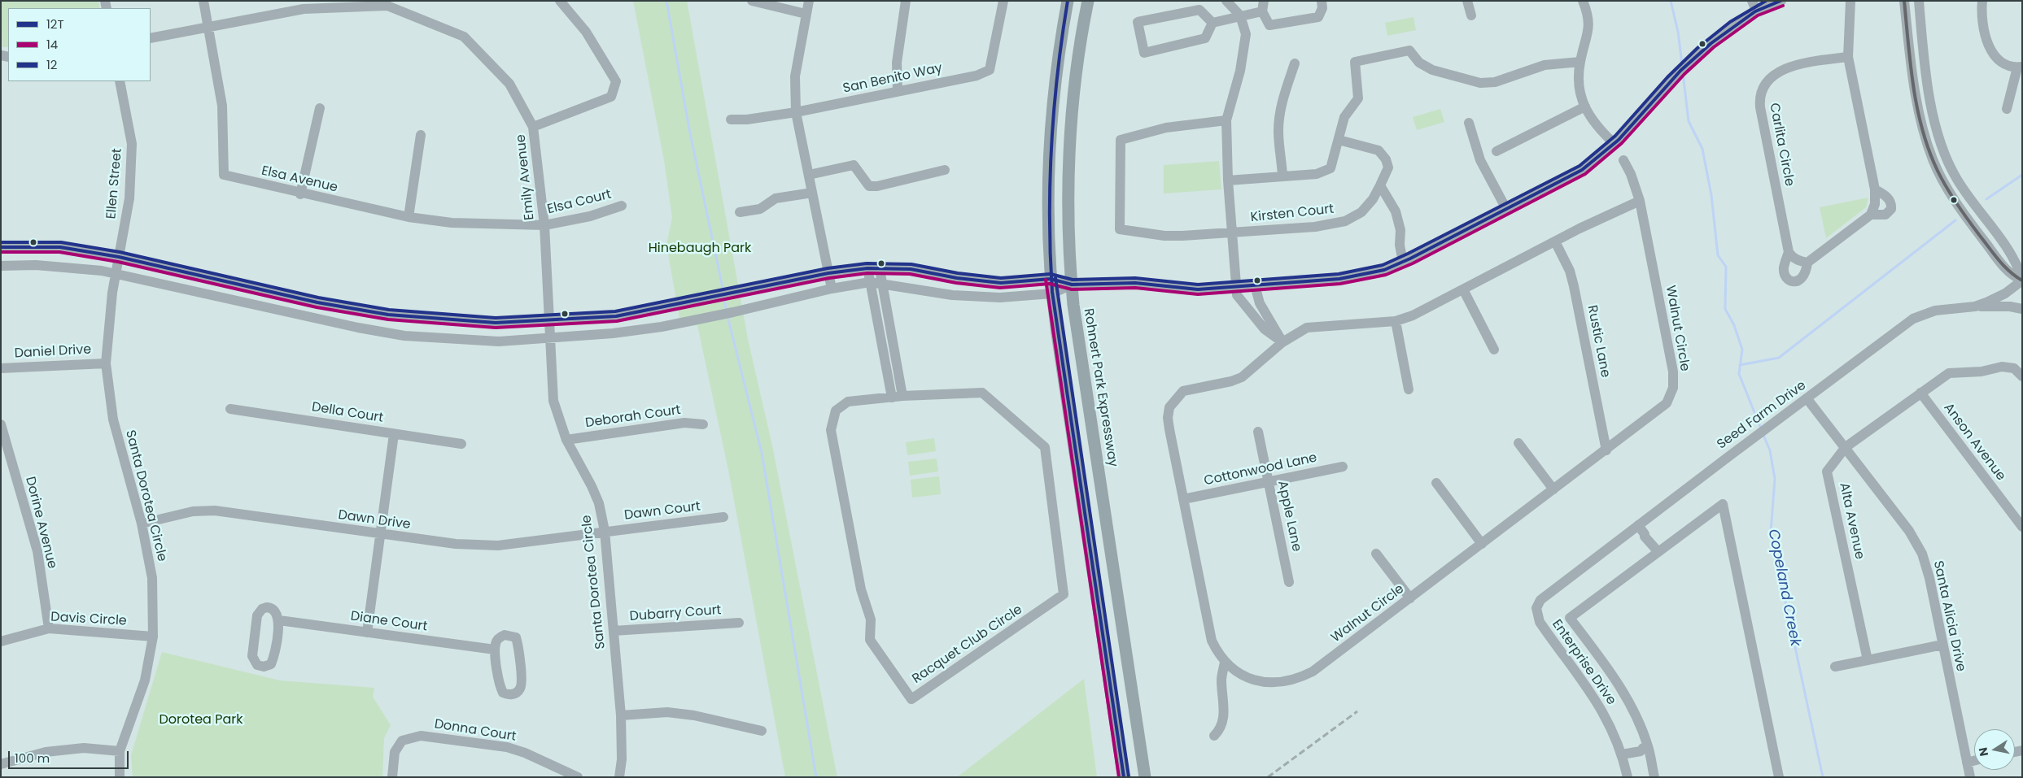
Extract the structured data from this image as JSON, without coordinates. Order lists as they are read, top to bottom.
{
  "streets": {
    "main road": ["Rohnert Park Expressway"],
    "street": [
      "San Benito Way",
      "Carlita Circle",
      "Emily Avenue",
      "Elsa Avenue",
      "Ellen Street",
      "Elsa Court",
      "Kirsten Court",
      "Walnut Circle",
      "Rustic Lane",
      "Daniel Drive",
      "Della Court",
      "Seed Farm Drive",
      "Deborah Court",
      "Anson Avenue",
      "Cottonwood Lane",
      "Santa Dorotea Circle",
      "Dawn Court",
      "Apple Lane",
      "Dawn Drive",
      "Alta Avenue",
      "Dorine Avenue",
      "Dubarry Court",
      "Santa Alicia Drive",
      "Davis Circle",
      "Diane Court",
      "Racquet Club Circle",
      "Enterprise Drive",
      "Donna Court"
    ]
  },
  "crossings": [
    ["Emily Avenue", "Elsa Avenue"],
    ["Emily Avenue", "Elsa Court"],
    ["Emily Avenue", "Santa Dorotea Circle"],
    ["Elsa Avenue", "Elsa Court"],
    ["Ellen Street", "Daniel Drive"],
    ["Ellen Street", "Santa Dorotea Circle"],
    ["Walnut Circle", "Rustic Lane"],
    ["Walnut Circle", "Cottonwood Lane"],
    ["Daniel Drive", "Santa Dorotea Circle"],
    ["Seed Farm Drive", "Santa Alicia Drive"],
    ["Seed Farm Drive", "Enterprise Drive"],
    ["Deborah Court", "Santa Dorotea Circle"],
    ["Anson Avenue", "Alta Avenue"],
    ["Cottonwood Lane", "Apple Lane"],
    ["Santa Dorotea Circle", "Dawn Court"],
    ["Santa Dorotea Circle", "Dawn Drive"],
    ["Santa Dorotea Circle", "Dubarry Court"],
    ["Santa Dorotea Circle", "Davis Circle"],
    ["Dawn Court", "Dawn Drive"],
    ["Alta Avenue", "Santa Alicia Drive"],
    ["Dorine Avenue", "Davis Circle"]
  ],
  "water": ["Copeland Creek"],
  "parks": ["Hinebaugh Park", "Dorotea Park"],
  "lines": ["transit line 12T", "transit line 12", "transit line 14"],
  "legend": ["12T", "14", "12"],
  "scale_bar": "100 m",
  "north": "left"
}
